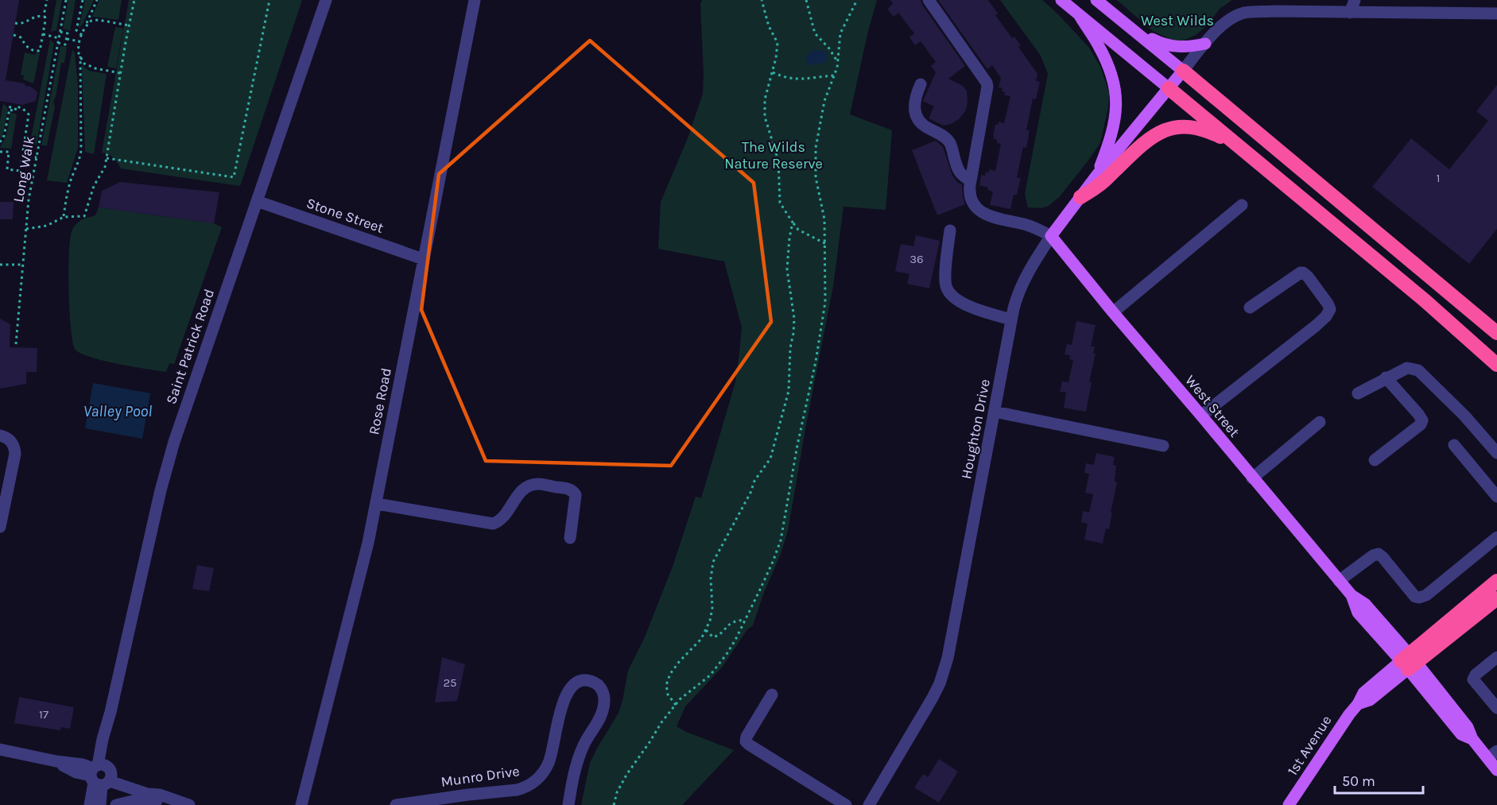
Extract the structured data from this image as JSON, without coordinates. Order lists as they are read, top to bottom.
{
  "streets": {
    "main road": ["West Street", "Houghton Drive", "1st Avenue"],
    "street": [
      "Stone Street",
      "Saint Patrick Road",
      "Rose Road",
      "Munro Drive"
    ],
    "path": ["Long Walk"]
  },
  "crossings": [
    ["Stone Street", "Saint Patrick Road"],
    ["Stone Street", "Rose Road"],
    ["West Street", "Houghton Drive"],
    ["West Street", "1st Avenue"]
  ],
  "water": ["Valley Pool"],
  "parks": ["West Wilds", "The Wilds Nature Reserve"],
  "house_numbers": [
    "1",
    "36",
    "25",
    "17"
  ],
  "scale_bar": "50 m"
}
